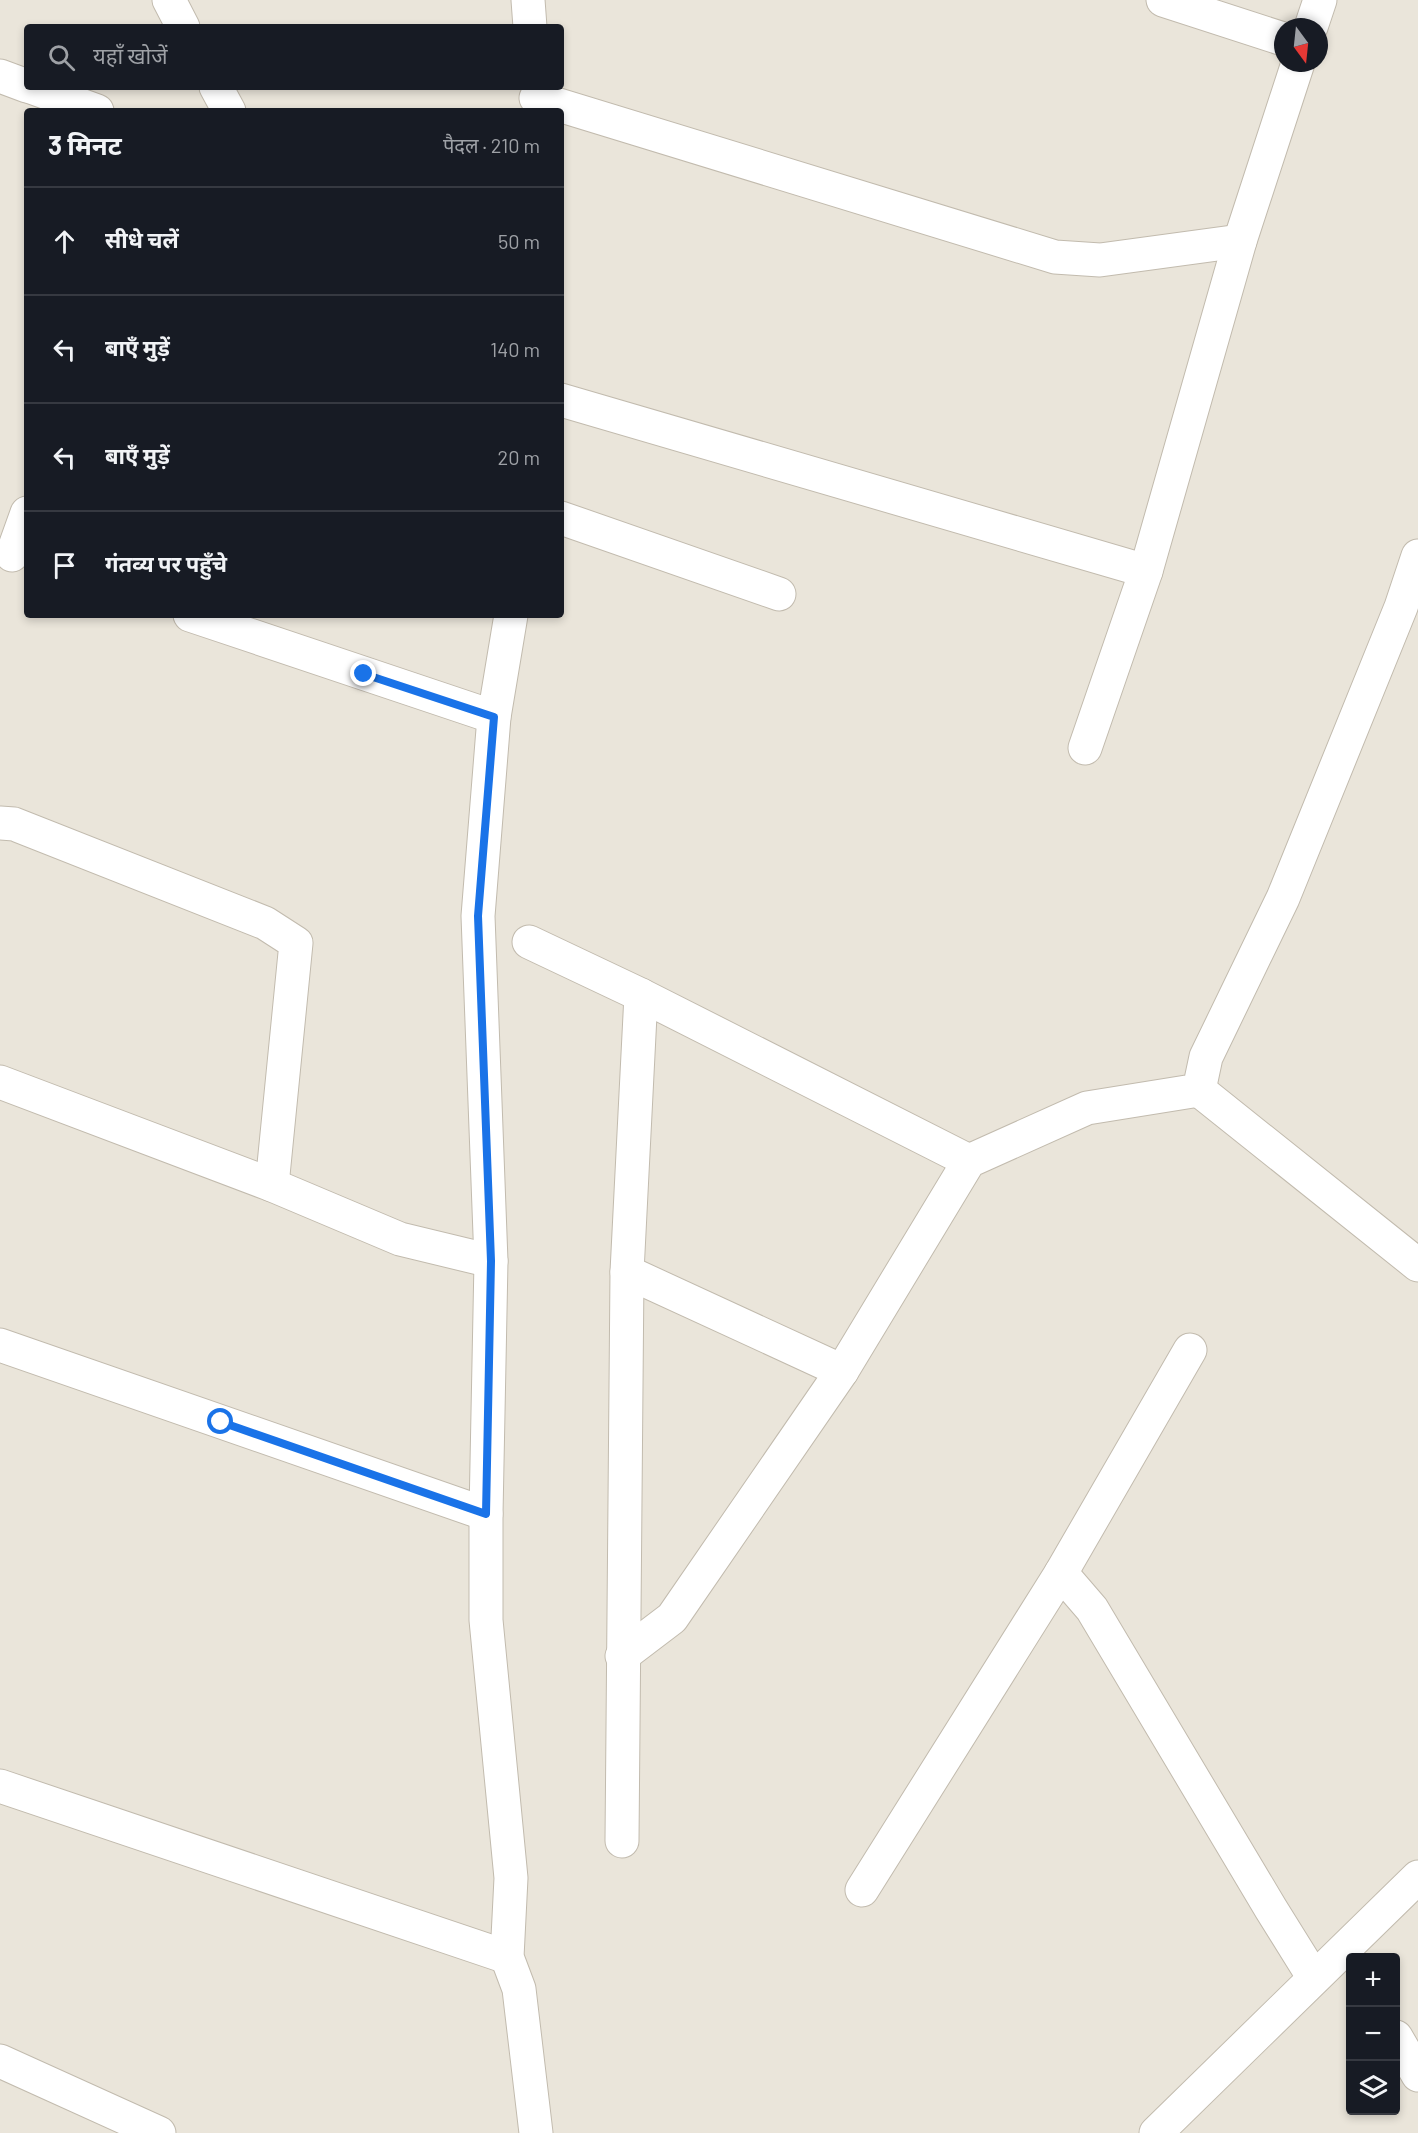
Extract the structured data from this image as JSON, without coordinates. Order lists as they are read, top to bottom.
{
  "north": "bottom",
  "page": {
    "search": "यहाँ खोजें",
    "heading": ["3 मिनट", "पैदल · 210 m"],
    "list": [
      ["सीधे चलें", "50 m"],
      ["बाएँ मुड़ें", "140 m"],
      ["बाएँ मुड़ें", "20 m"],
      "गंतव्य पर पहुँचे"
    ],
    "map_buttons": ["+", "−"]
  }
}
